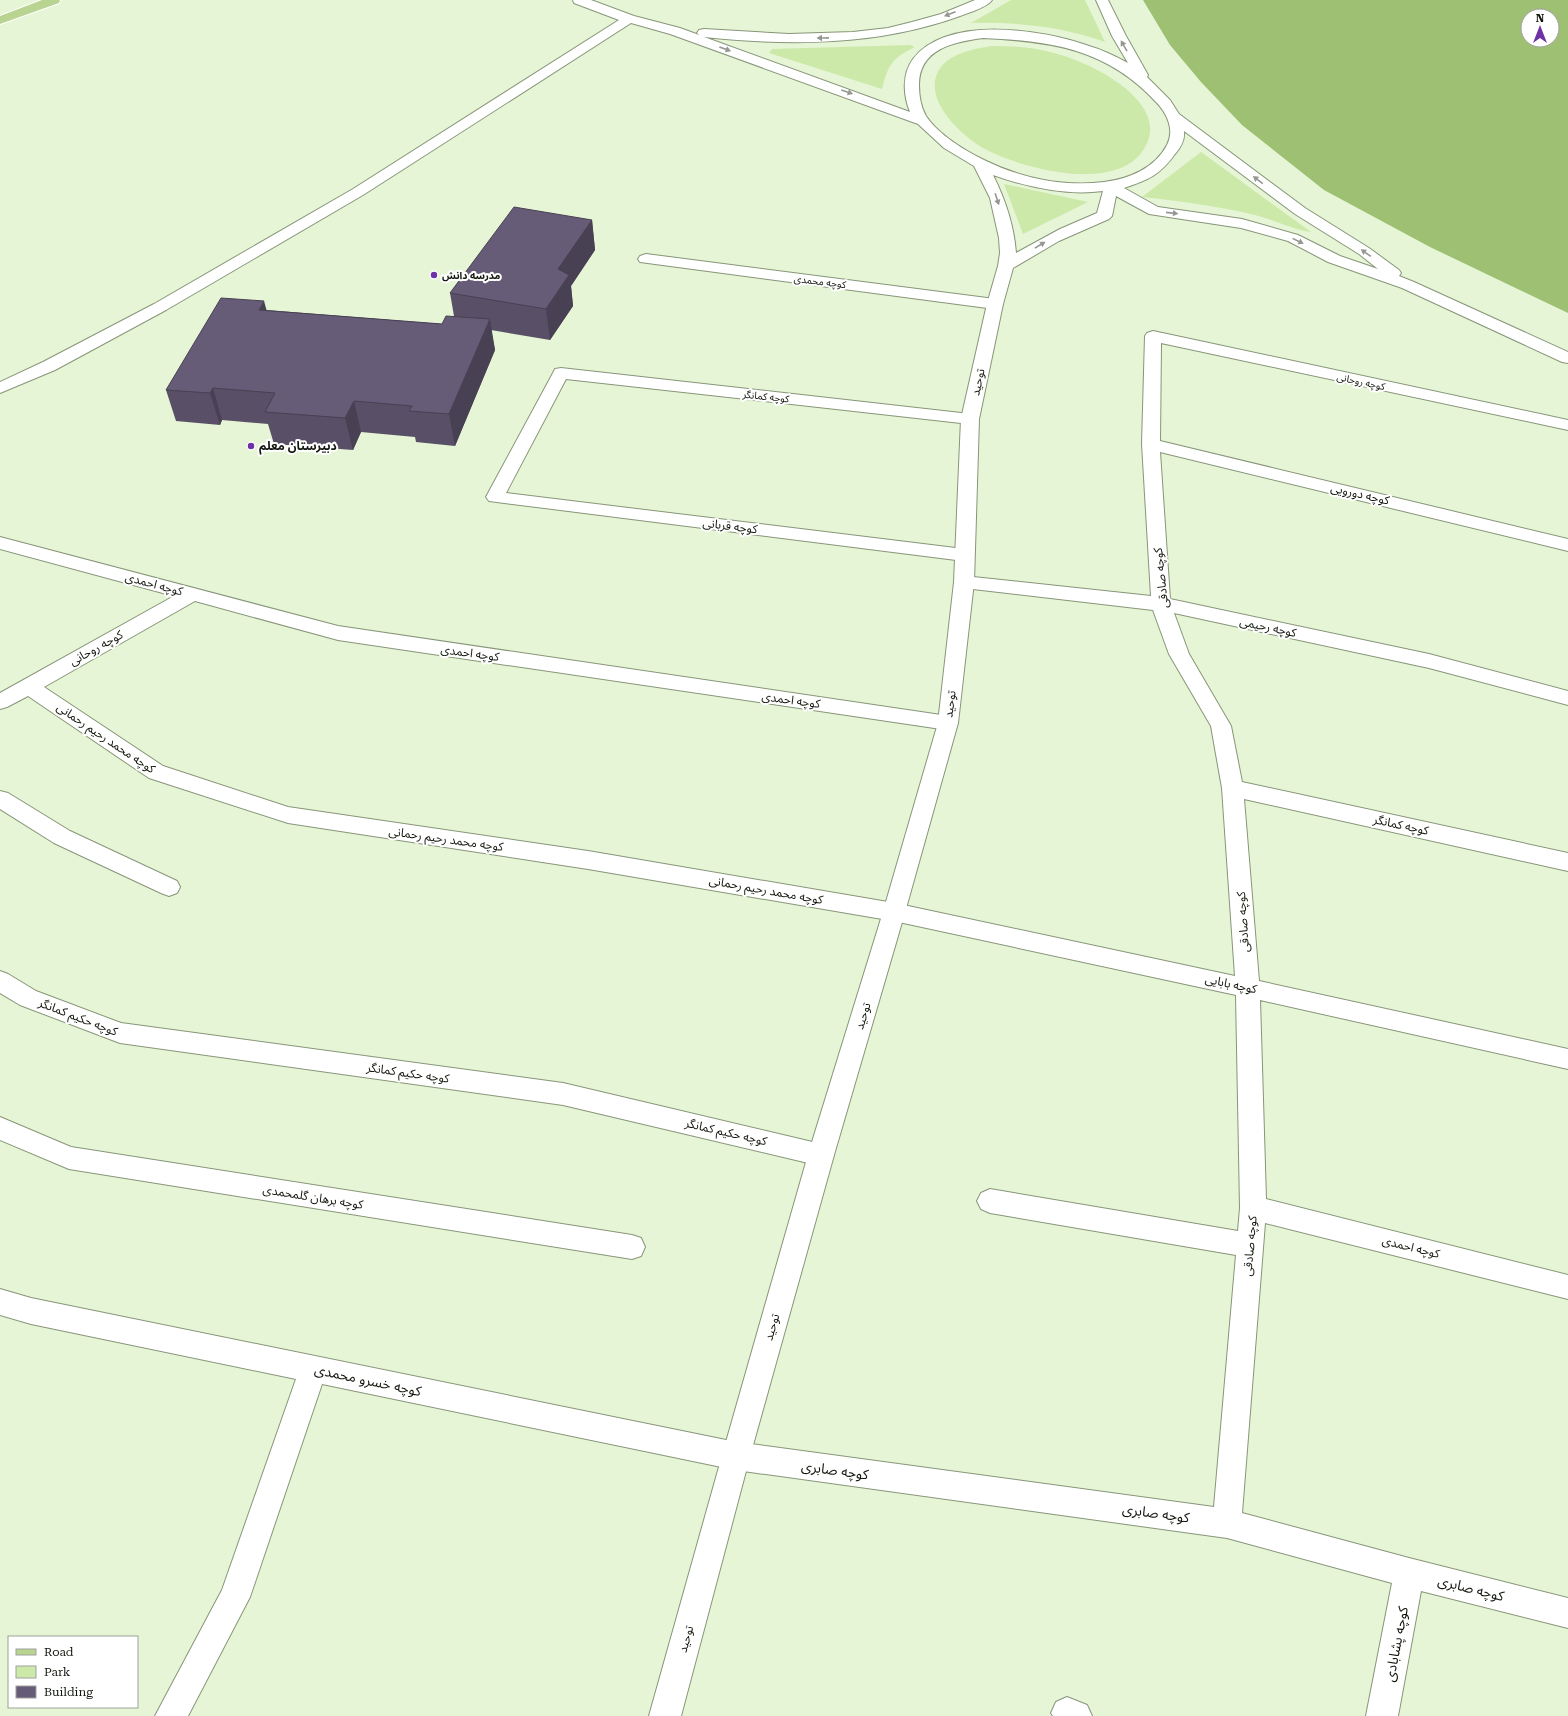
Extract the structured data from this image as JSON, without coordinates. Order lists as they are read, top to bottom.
{
  "streets": {
    "street": [
      "کوچه محمدی",
      "کوچه روحانی",
      "توحید",
      "کوچه کمانگر",
      "کوچه دورویی",
      "کوچه قربانی",
      "کوچه صادقی",
      "کوچه احمدی",
      "کوچه رحیمی",
      "کوچه محمد رحیم رحمانی",
      "کوچه بابایی",
      "کوچه حکیم کمانگر",
      "کوچه برهان گلمحمدی",
      "کوچه خسرو محمدی",
      "کوچه صابری",
      "کوچه پشابادی"
    ]
  },
  "crossings": [
    ["کوچه محمدی", "توحید"],
    ["کوچه روحانی", "کوچه صادقی"],
    ["کوچه روحانی", "کوچه احمدی"],
    ["کوچه روحانی", "کوچه محمد رحیم رحمانی"],
    ["توحید", "کوچه کمانگر"],
    ["توحید", "کوچه قربانی"],
    ["توحید", "کوچه احمدی"],
    ["توحید", "کوچه رحیمی"],
    ["توحید", "کوچه محمد رحیم رحمانی"],
    ["توحید", "کوچه بابایی"],
    ["توحید", "کوچه حکیم کمانگر"],
    ["توحید", "کوچه خسرو محمدی"],
    ["توحید", "کوچه صابری"],
    ["کوچه کمانگر", "کوچه قربانی"],
    ["کوچه کمانگر", "کوچه صادقی"],
    ["کوچه دورویی", "کوچه صادقی"],
    ["کوچه صادقی", "کوچه احمدی"],
    ["کوچه صادقی", "کوچه رحیمی"],
    ["کوچه صادقی", "کوچه بابایی"],
    ["کوچه صادقی", "کوچه صابری"],
    ["کوچه محمد رحیم رحمانی", "کوچه بابایی"],
    ["کوچه خسرو محمدی", "کوچه صابری"],
    ["کوچه صابری", "کوچه پشابادی"]
  ],
  "places": ["مدرسه دانش", "دبیرستان معلم"],
  "legend": ["Road", "Park", "Building"],
  "north": "top"
}
